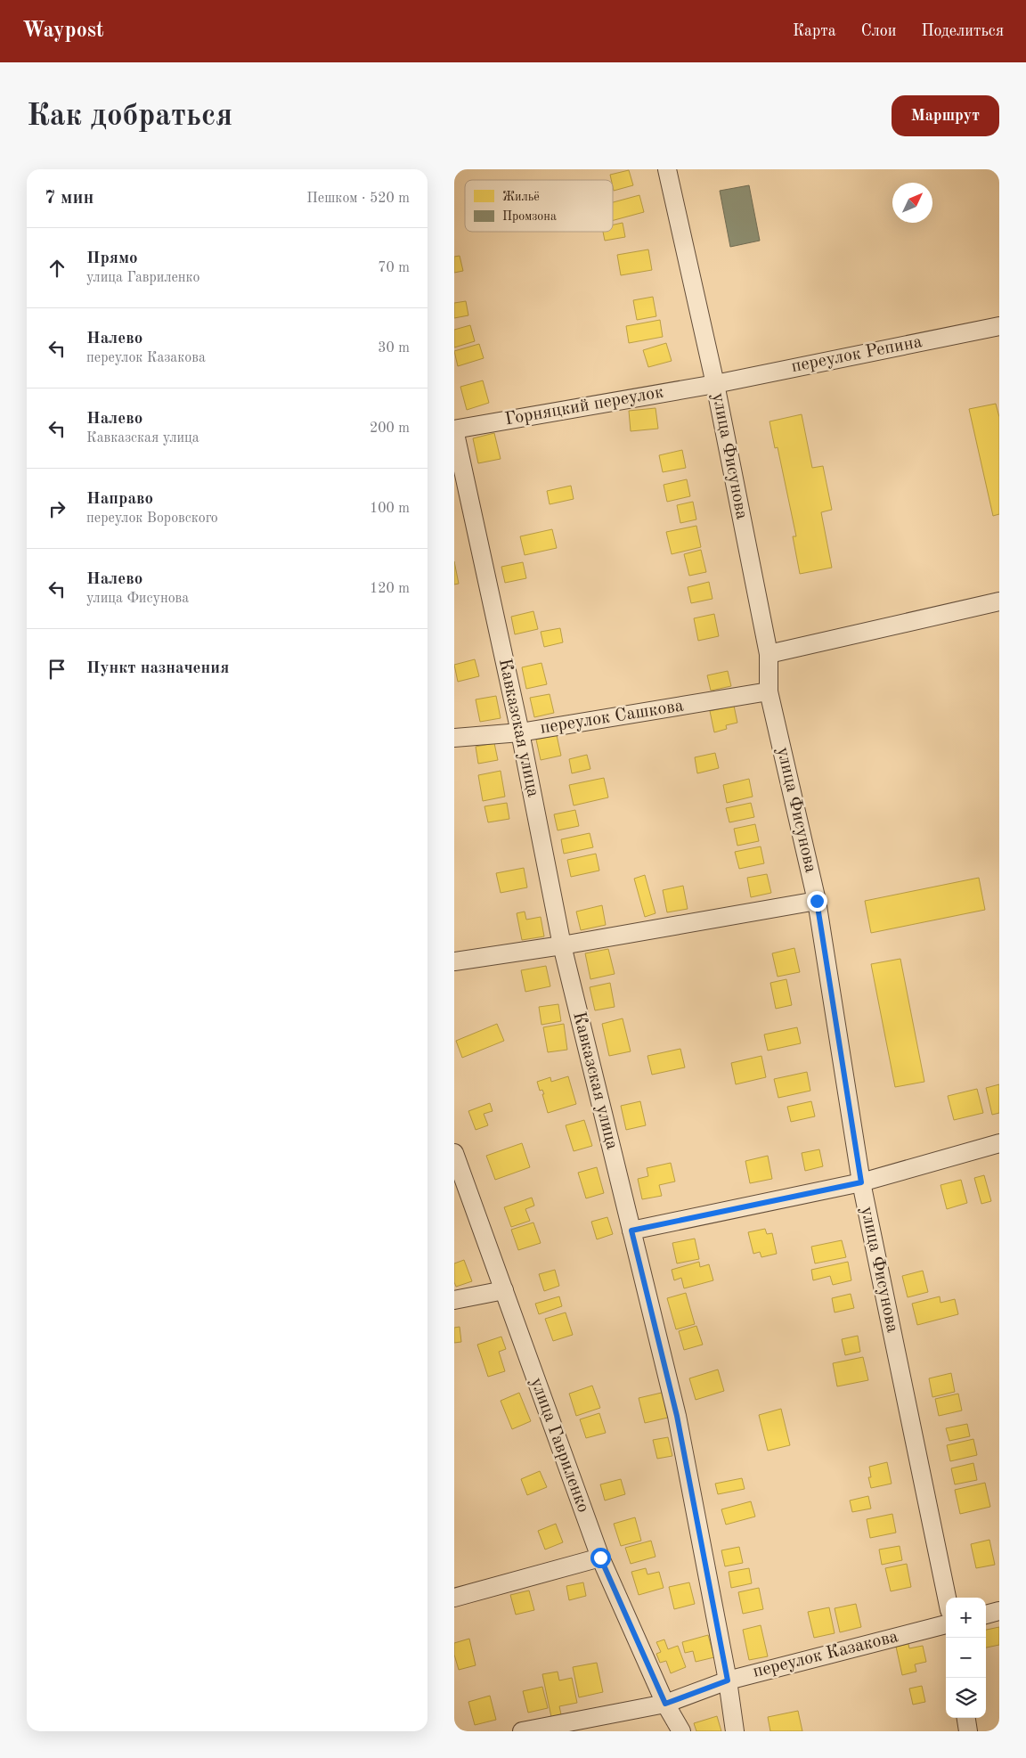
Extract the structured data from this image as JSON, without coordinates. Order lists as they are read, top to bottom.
{
  "streets": {
    "street": [
      "переулок Репина",
      "Горняцкий переулок",
      "улица Фисунова",
      "переулок Сашкова",
      "Кавказская улица",
      "улица Гавриленко",
      "переулок Казакова"
    ]
  },
  "crossings": [
    ["переулок Репина", "Горняцкий переулок"],
    ["переулок Репина", "улица Фисунова"],
    ["Горняцкий переулок", "улица Фисунова"],
    ["Горняцкий переулок", "Кавказская улица"],
    ["улица Фисунова", "переулок Сашкова"],
    ["переулок Сашкова", "Кавказская улица"],
    ["Кавказская улица", "переулок Казакова"],
    ["улица Гавриленко", "переулок Казакова"]
  ],
  "legend": ["Жильё", "Промзона"],
  "north": "top right",
  "page": {
    "header": "Waypost",
    "nav": ["Карта", "Слои", "Поделиться"],
    "buttons": "Маршрут",
    "title": "Как добраться",
    "heading": ["7 мин", "Пешком · 520 m"],
    "list": [
      ["Прямо", "улица Гавриленко", "70 m"],
      ["Налево", "переулок Казакова", "30 m"],
      ["Налево", "Кавказская улица", "200 m"],
      ["Направо", "переулок Воровского", "100 m"],
      ["Налево", "улица Фисунова", "120 m"],
      "Пункт назначения"
    ],
    "map_buttons": ["+", "−"]
  }
}
